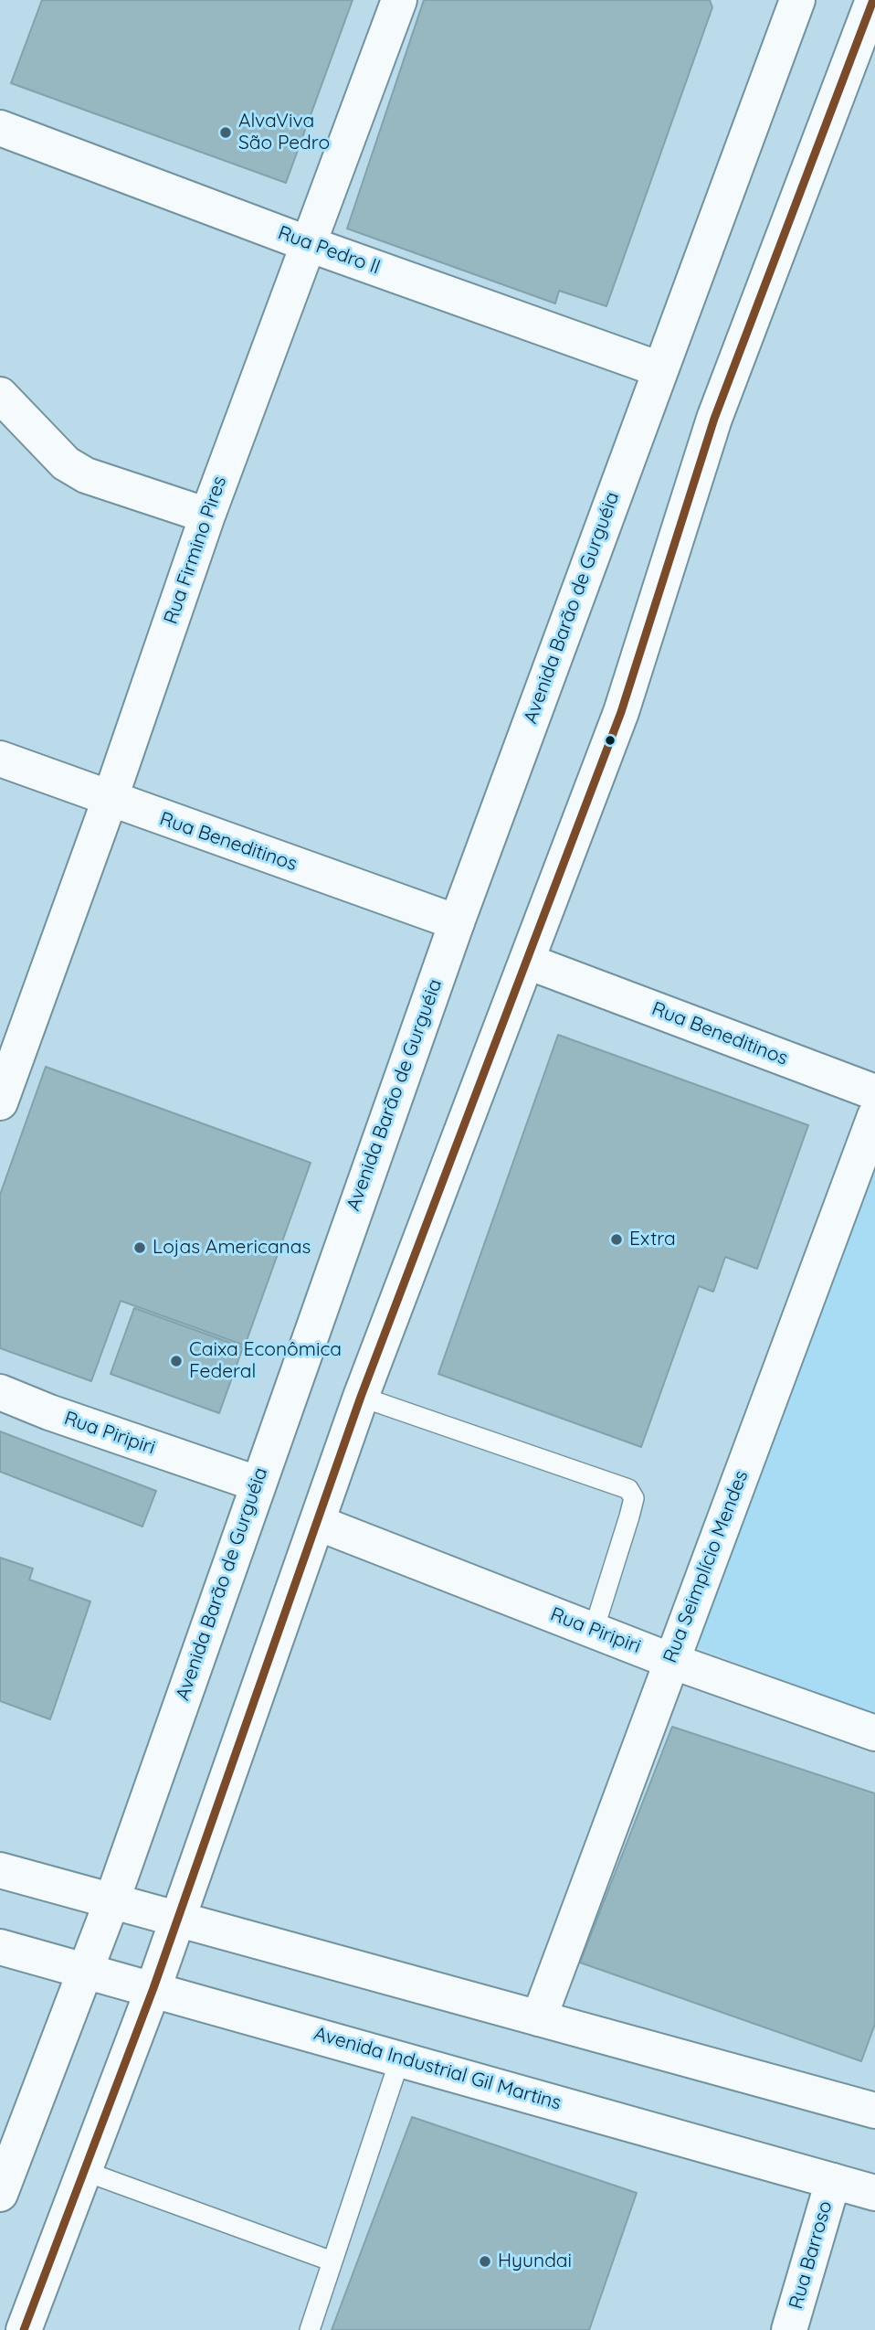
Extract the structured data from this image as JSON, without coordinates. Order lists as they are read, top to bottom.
{
  "streets": {
    "main road": [
      "Rua Pedro ll",
      "Rua Firmino Pires",
      "Avenida Barão de Gurguéia",
      "Rua Beneditinos",
      "Rua Piripiri",
      "Rua Seimplício Mendes",
      "Avenida Industrial Gil Martins",
      "Rua Barroso"
    ]
  },
  "crossings": [
    ["Rua Pedro ll", "Rua Firmino Pires"],
    ["Rua Pedro ll", "Avenida Barão de Gurguéia"],
    ["Rua Firmino Pires", "Rua Beneditinos"],
    ["Avenida Barão de Gurguéia", "Rua Beneditinos"],
    ["Avenida Barão de Gurguéia", "Rua Piripiri"],
    ["Avenida Barão de Gurguéia", "Avenida Industrial Gil Martins"],
    ["Rua Piripiri", "Rua Seimplício Mendes"],
    ["Avenida Industrial Gil Martins", "Rua Barroso"]
  ],
  "places": [
    "AlvaViva São Pedro",
    "Extra",
    "Lojas Americanas",
    "Caixa Econômica Federal",
    "Hyundai"
  ]
}
